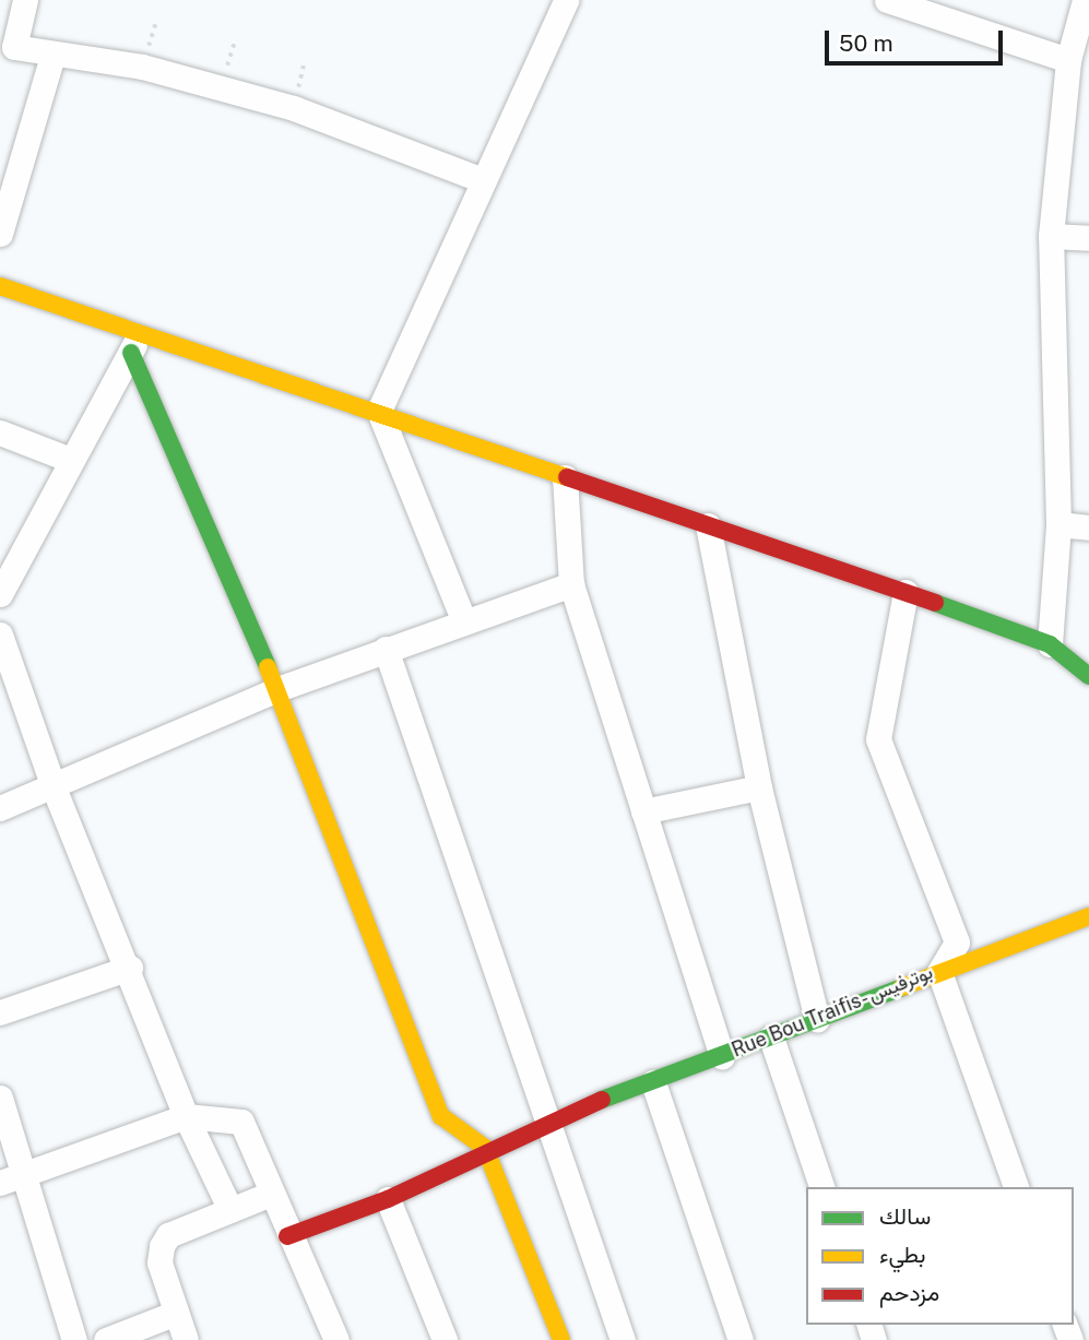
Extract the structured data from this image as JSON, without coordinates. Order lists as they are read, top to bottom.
{
  "streets": {
    "street": ["Rue Bou Traifis- بوترفيس"]
  },
  "legend": ["سالك", "بطيء", "مزدحم"],
  "scale_bar": "50 m"
}
